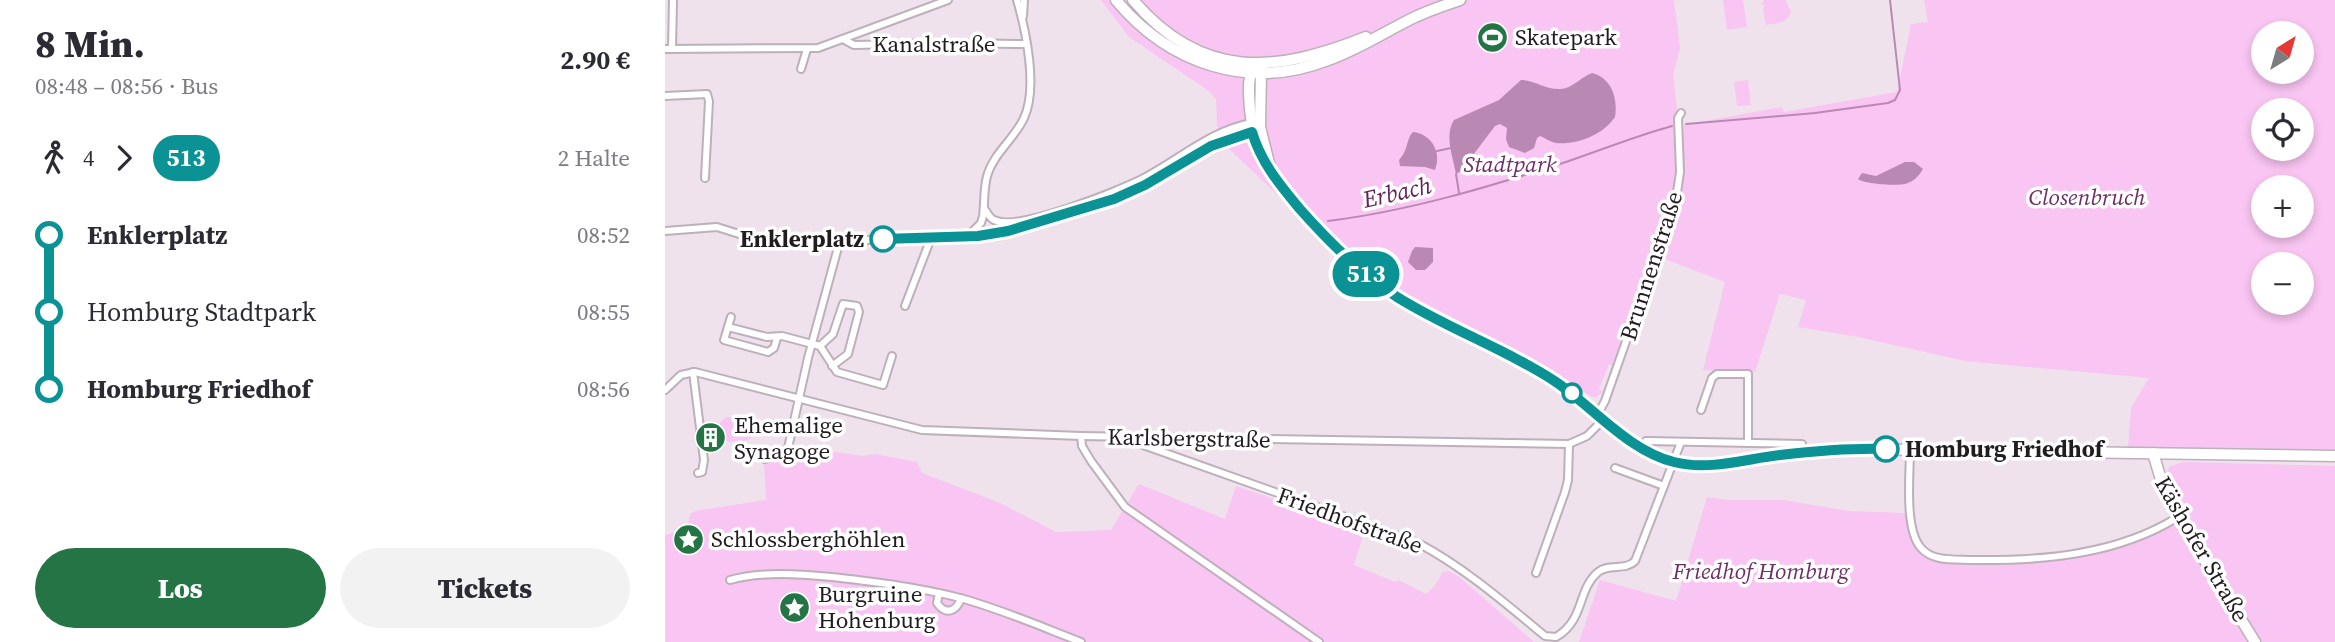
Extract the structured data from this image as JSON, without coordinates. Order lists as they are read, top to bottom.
{
  "streets": {
    "main road": ["Käshofer Straße"],
    "street": [
      "Kanalstraße",
      "Brunnenstraße",
      "Karlsbergstraße",
      "Friedhofstraße"
    ]
  },
  "crossings": [
    ["Karlsbergstraße", "Friedhofstraße"]
  ],
  "water": ["Erbach"],
  "parks": ["Stadtpark", "Closenbruch", "Friedhof Homburg"],
  "places": {
    "sports": ["Skatepark"],
    "other": ["Enklerplatz", "Homburg Friedhof"],
    "building": ["Ehemalige Synagoge"],
    "place": ["Schlossberghöhlen", "Burgruine Hohenburg"]
  },
  "lines": ["bus line 513"],
  "north": "top right",
  "page": {
    "heading": ["8 Min.", "08:48 – 08:56 · Bus", "2.90 €"],
    "on_map": "513",
    "map_buttons": ["+", "−"],
    "legs": ["4", "513", "2 Halte"],
    "list": [
      {
        "name": "Enklerplatz",
        "value": "08:52"
      },
      {
        "name": "Homburg Stadtpark",
        "value": "08:55"
      },
      {
        "name": "Homburg Friedhof",
        "value": "08:56"
      }
    ],
    "buttons": ["Los", "Tickets"]
  }
}
